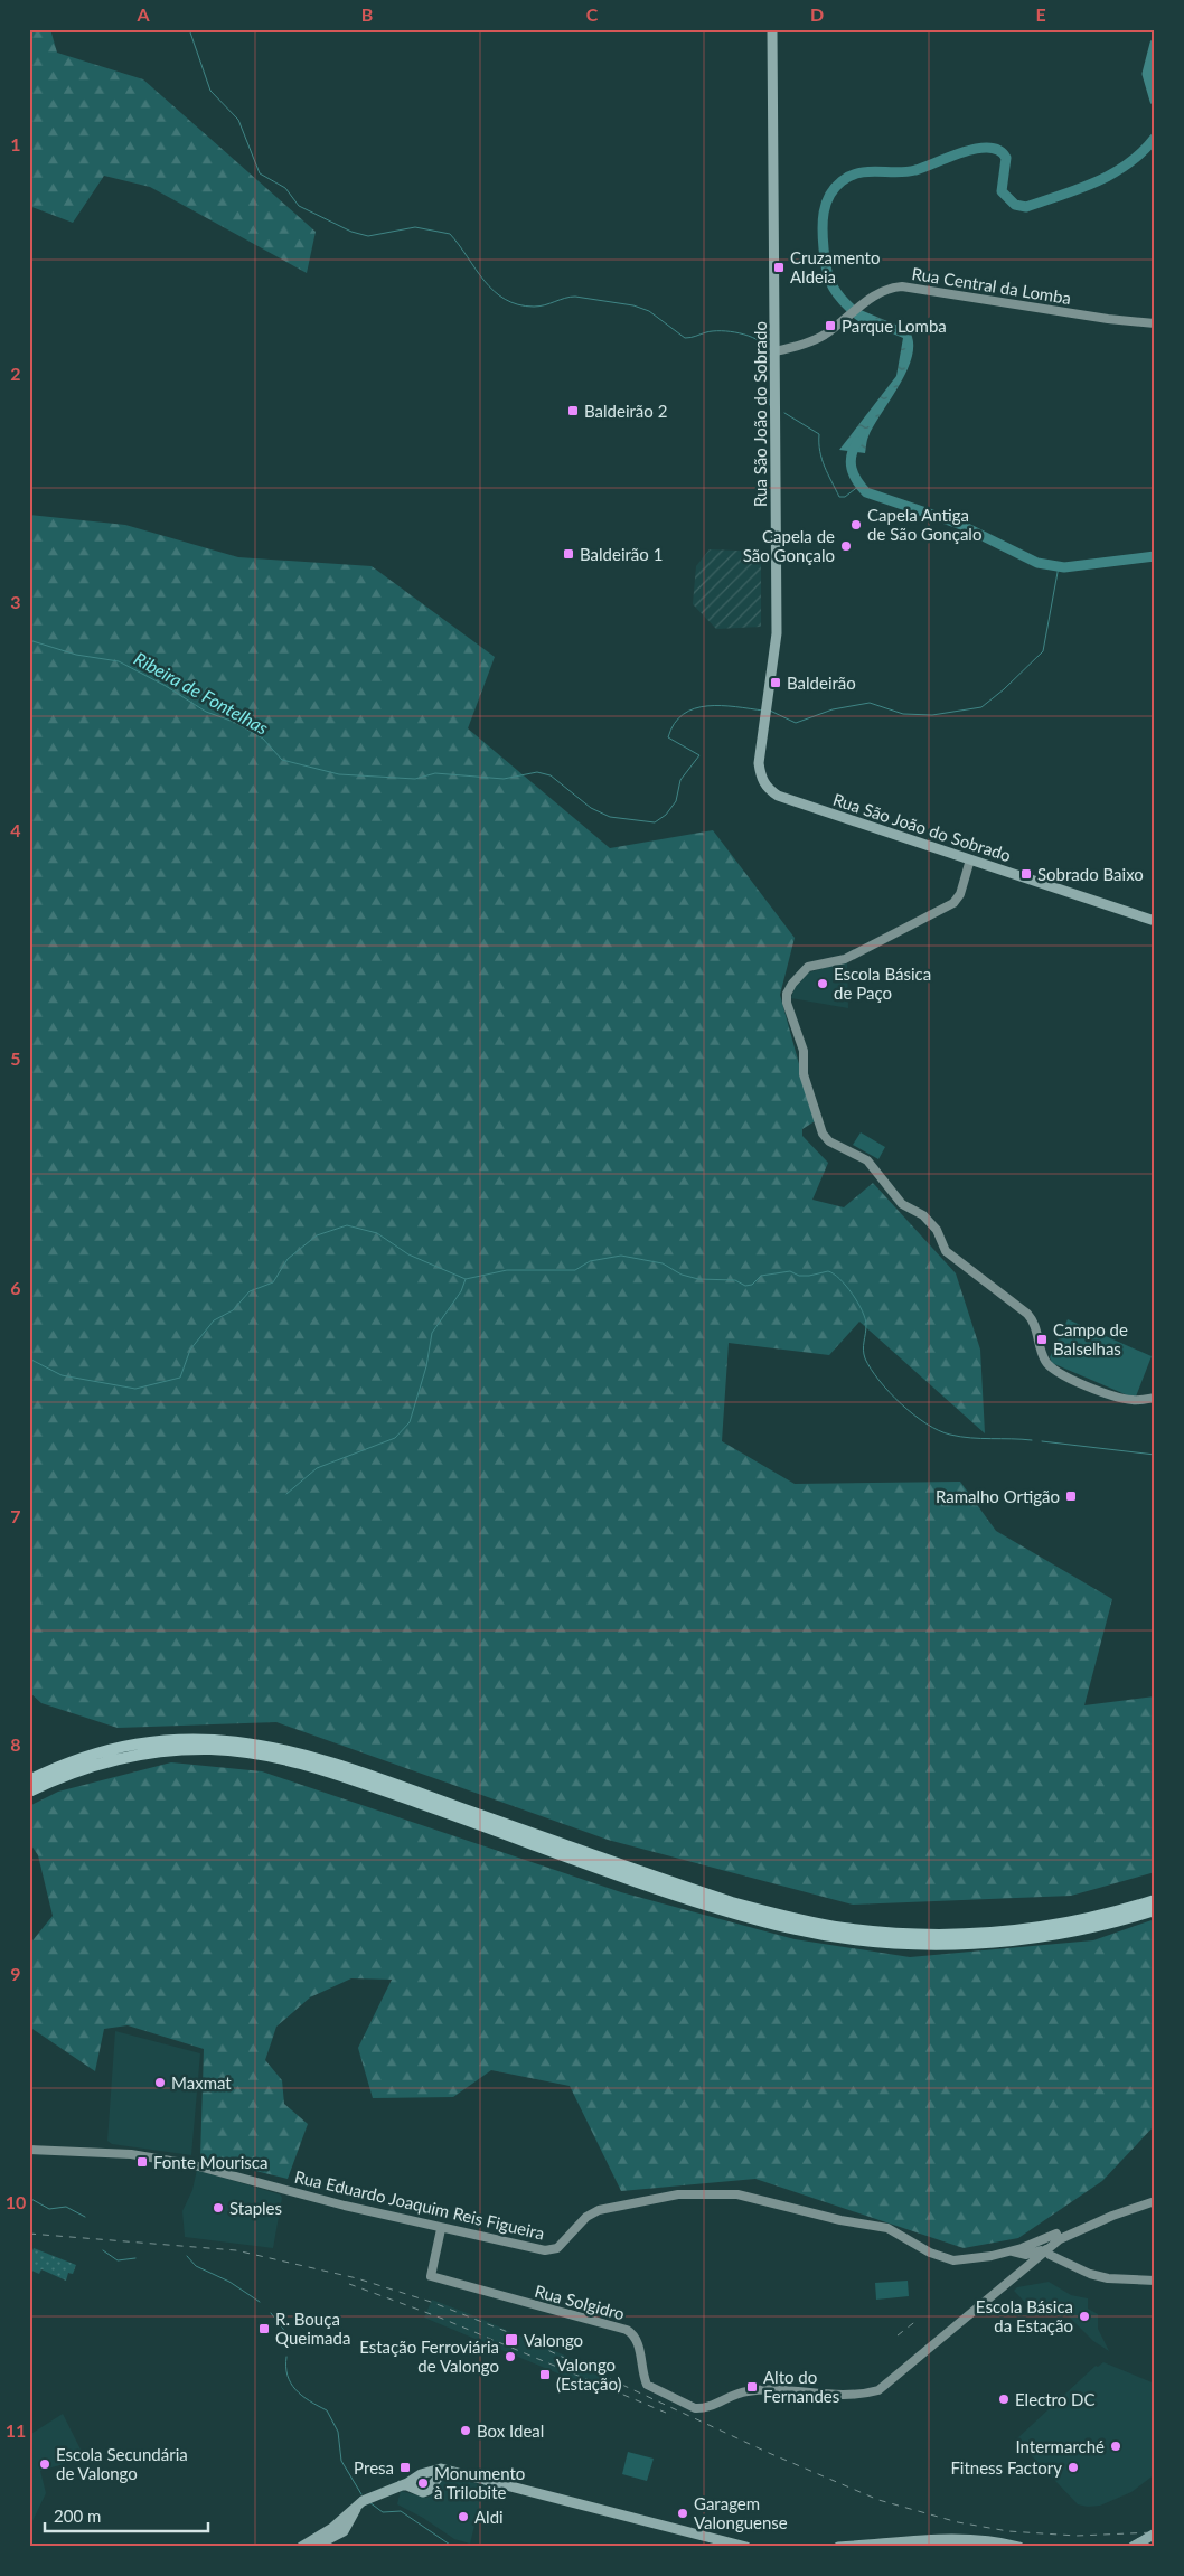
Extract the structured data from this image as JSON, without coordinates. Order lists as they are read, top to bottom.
{
  "streets": {
    "main road": ["Rua São João do Sobrado"],
    "street": ["Rua Central da Lomba", "Rua Eduardo Joaquim Reis Figueira", "Rua Solgidro"]
  },
  "crossings": [
    ["Rua Central da Lomba", "Rua São João do Sobrado"],
    ["Rua Eduardo Joaquim Reis Figueira", "Rua Solgidro"]
  ],
  "water": ["Ribeira de Fontelhas"],
  "places": {
    "transit": [
      "Cruzamento Aldeia",
      "Parque Lomba",
      "Baldeirão 2",
      "Baldeirão 1",
      "Baldeirão",
      "Sobrado Baixo",
      "Campo de Balselhas",
      "Ramalho Ortigão",
      "Fonte Mourisca",
      "R. Bouça Queimada",
      "Valongo",
      "Valongo (Estação)",
      "Alto do Fernandes",
      "Presa"
    ],
    "other": [
      "Capela Antiga de São Gonçalo",
      "Capela de São Gonçalo",
      "Escola Básica de Paço",
      "Maxmat",
      "Staples",
      "Escola Básica da Estação",
      "Estação Ferroviária de Valongo",
      "Electro DC",
      "Box Ideal",
      "Intermarché",
      "Escola Secundária de Valongo",
      "Fitness Factory",
      "Monumento à Trilobite",
      "Garagem Valonguense",
      "Aldi"
    ]
  },
  "scale_bar": "200 m",
  "grid": {
    "columns": [
      "A",
      "B",
      "C",
      "D",
      "E"
    ],
    "rows": [
      "1",
      "2",
      "3",
      "4",
      "5",
      "6",
      "7",
      "8",
      "9",
      "10",
      "11"
    ]
  }
}
